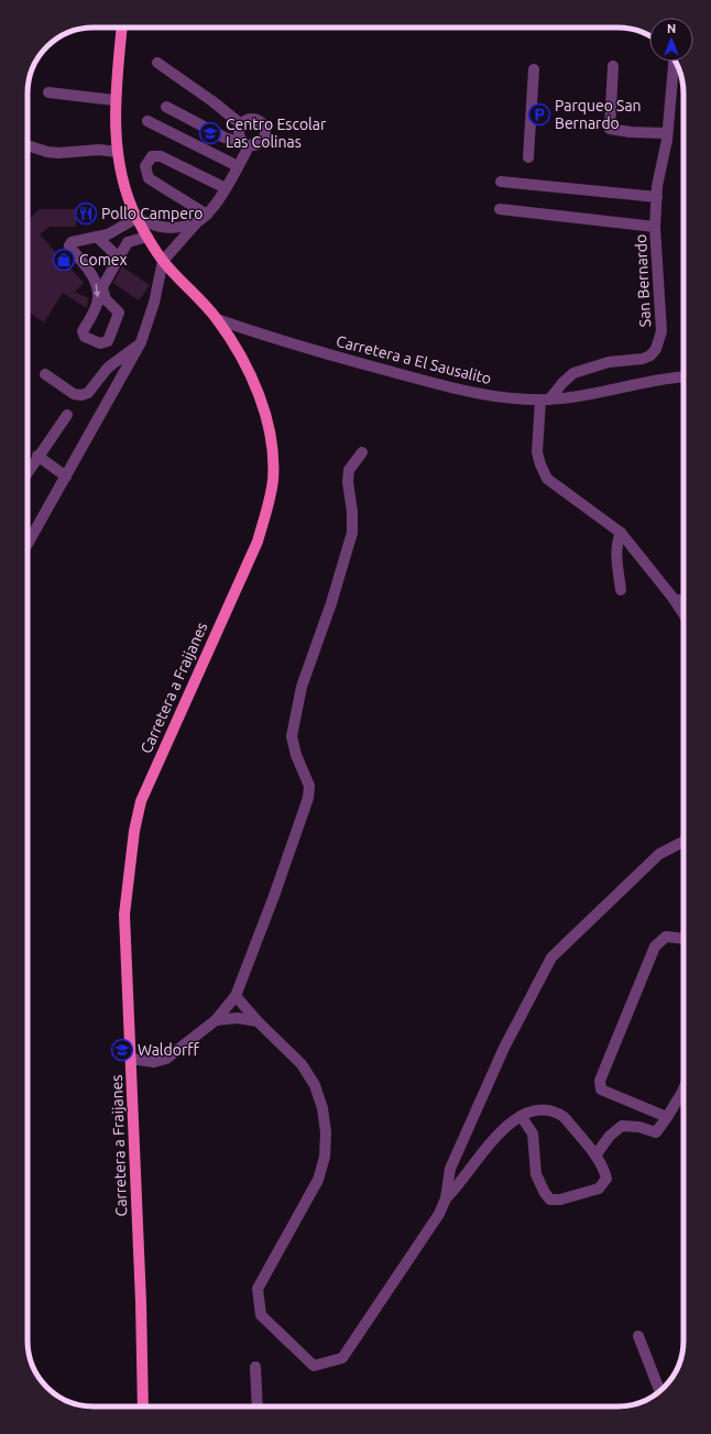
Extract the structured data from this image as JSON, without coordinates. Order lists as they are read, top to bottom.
{
  "streets": {
    "main road": ["Carretera a Fraijanes"],
    "street": ["San Bernardo", "Carretera a El Sausalito"]
  },
  "crossings": [
    ["San Bernardo", "Carretera a El Sausalito"],
    ["Carretera a El Sausalito", "Carretera a Fraijanes"]
  ],
  "places": {
    "parking": ["Parqueo San Bernardo"],
    "school or university": ["Centro Escolar Las Colinas", "Waldorff"],
    "restaurant": ["Pollo Campero"],
    "shop": ["Comex"]
  },
  "north": "top"
}
